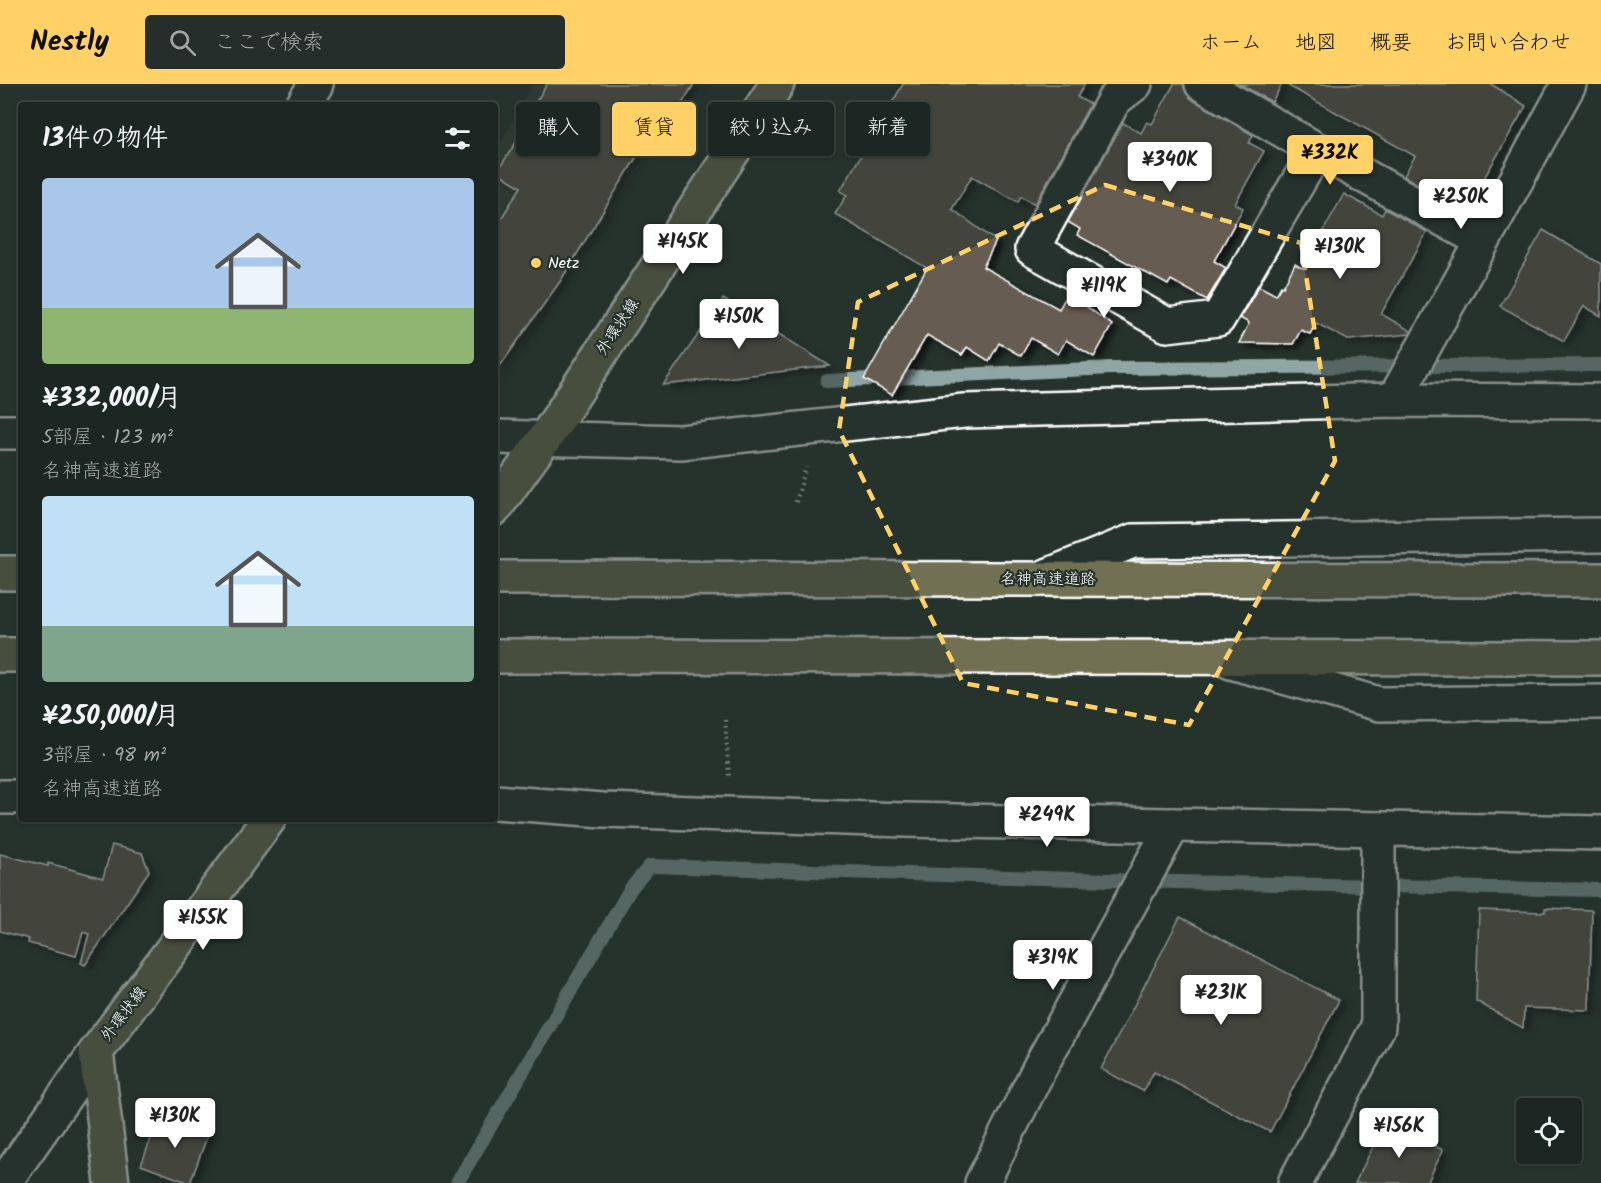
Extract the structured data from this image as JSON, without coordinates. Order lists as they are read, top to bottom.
{
  "streets": {
    "main road": ["外環状線", "名神高速道路"]
  },
  "places": ["Netz"],
  "page": {
    "header": "Nestly",
    "search": "ここで検索",
    "nav": [
      "ホーム",
      "地図",
      "概要",
      "お問い合わせ"
    ],
    "chip": [
      "購入",
      "賃貸",
      "絞り込み",
      "新着"
    ],
    "heading": "13件の物件",
    "price": [
      "¥332K",
      "¥340K",
      "¥250K",
      "¥145K",
      "¥130K",
      "¥119K",
      "¥150K",
      "¥249K",
      "¥155K",
      "¥319K",
      "¥231K",
      "¥130K",
      "¥156K"
    ],
    "list": [
      {
        "name": "¥332,000/月",
        "note": "5部屋 · 123 m² · 名神高速道路"
      },
      {
        "name": "¥250,000/月",
        "note": "3部屋 · 98 m² · 名神高速道路"
      }
    ]
  }
}
